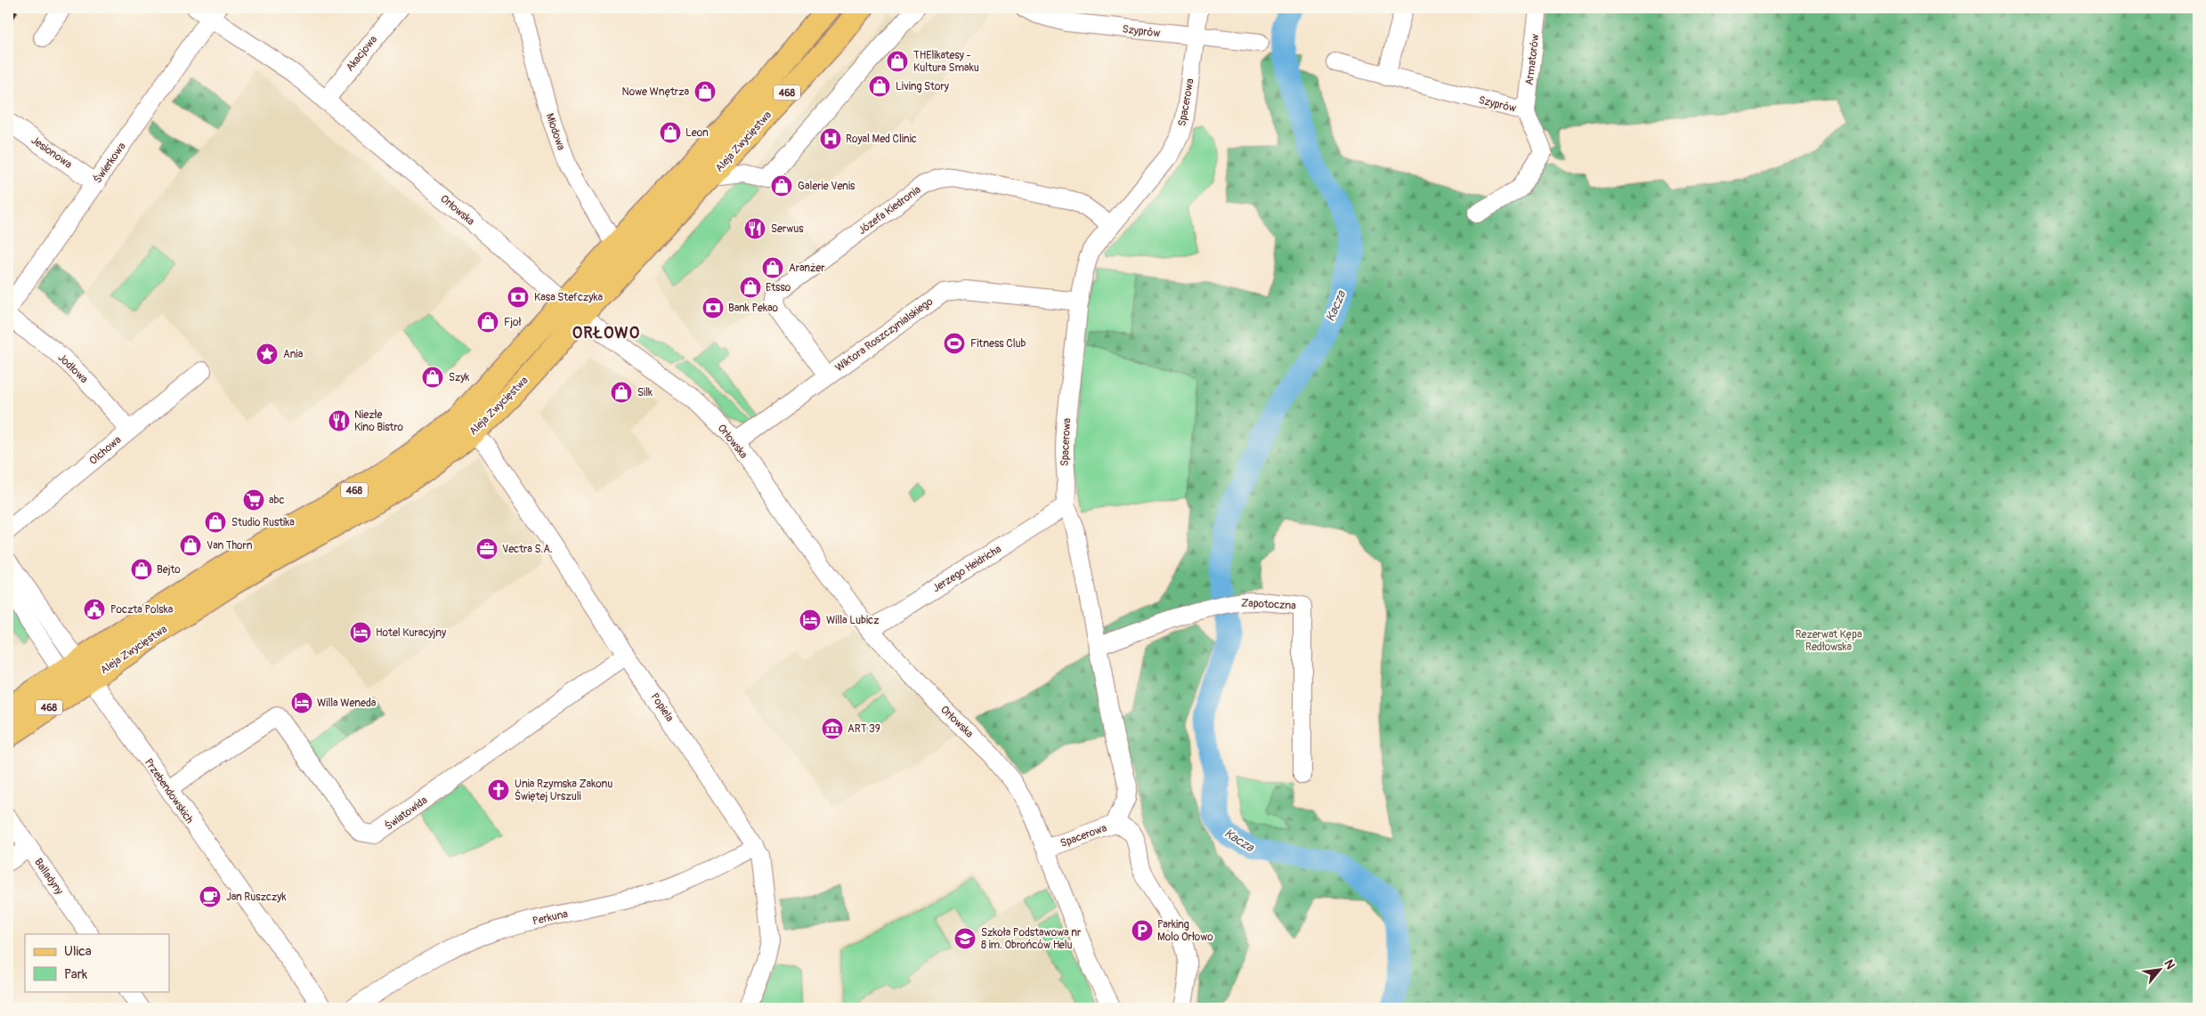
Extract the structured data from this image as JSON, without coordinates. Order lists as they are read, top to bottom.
{
  "streets": {
    "main road": ["468", "Aleja Zwycięstwa"],
    "street": [
      "Szyprów",
      "Akacjowa",
      "Armatorów",
      "Spacerowa",
      "Miodowa",
      "Jesionowa",
      "Świerkowa",
      "Orłowska",
      "Józefa Kiedronia",
      "Wiktora Roszczynialskiego",
      "Jodłowa",
      "Olchowa",
      "Jerzego Heidricha",
      "Zapotoczna",
      "Popiela",
      "Przebendowskich",
      "Światowida",
      "Balladyny",
      "Perkuna"
    ]
  },
  "crossings": [
    ["Szyprów", "Armatorów"],
    ["Szyprów", "Spacerowa"],
    ["Akacjowa", "Orłowska"],
    ["Spacerowa", "Orłowska"],
    ["Spacerowa", "Józefa Kiedronia"],
    ["Spacerowa", "Wiktora Roszczynialskiego"],
    ["Spacerowa", "Jerzego Heidricha"],
    ["Spacerowa", "Zapotoczna"],
    ["Miodowa", "Aleja Zwycięstwa"],
    ["Aleja Zwycięstwa", "Orłowska"],
    ["Aleja Zwycięstwa", "Popiela"],
    ["Aleja Zwycięstwa", "Przebendowskich"],
    ["Jesionowa", "Świerkowa"],
    ["Świerkowa", "Orłowska"],
    ["Orłowska", "Wiktora Roszczynialskiego"],
    ["Orłowska", "Jerzego Heidricha"],
    ["Józefa Kiedronia", "Wiktora Roszczynialskiego"],
    ["Jodłowa", "Olchowa"],
    ["Popiela", "Światowida"],
    ["Popiela", "Perkuna"],
    ["Przebendowskich", "Światowida"]
  ],
  "districts": ["ORŁOWO"],
  "water": ["Kacza"],
  "parks": ["Rezerwat Kępa Redłowska"],
  "places": {
    "shop": [
      "THElikatesy - Kultura Smaku",
      "Living Story",
      "Nowe Wnętrza",
      "Leon",
      "Galerie Venis",
      "Aranżer",
      "Etsso",
      "Fjoł",
      "Szyk",
      "Silk",
      "Studio Rustika",
      "Van Thorn",
      "Bejto"
    ],
    "hospital": ["Royal Med Clinic"],
    "restaurant": ["Serwus", "Niezłe Kino Bistro"],
    "bank": ["Kasa Stefczyka", "Bank Pekao"],
    "sports": ["Fitness Club"],
    "place": ["Ania"],
    "supermarket": ["abc"],
    "office": ["Vectra S.A."],
    "public building": ["Poczta Polska"],
    "hotel": ["Willa Lubicz", "Hotel Kuracyjny", "Willa Weneda"],
    "museum": ["ART 39"],
    "church": ["Unia Rzymska Zakonu Świętej Urszuli"],
    "cafe": ["Jan Ruszczyk"],
    "parking": ["Parking Molo Orłowo"],
    "school or university": ["Szkoła Podstawowa nr 8 im. Obrońców Helu"]
  },
  "legend": ["Ulica", "Park"],
  "north": "top right"
}
